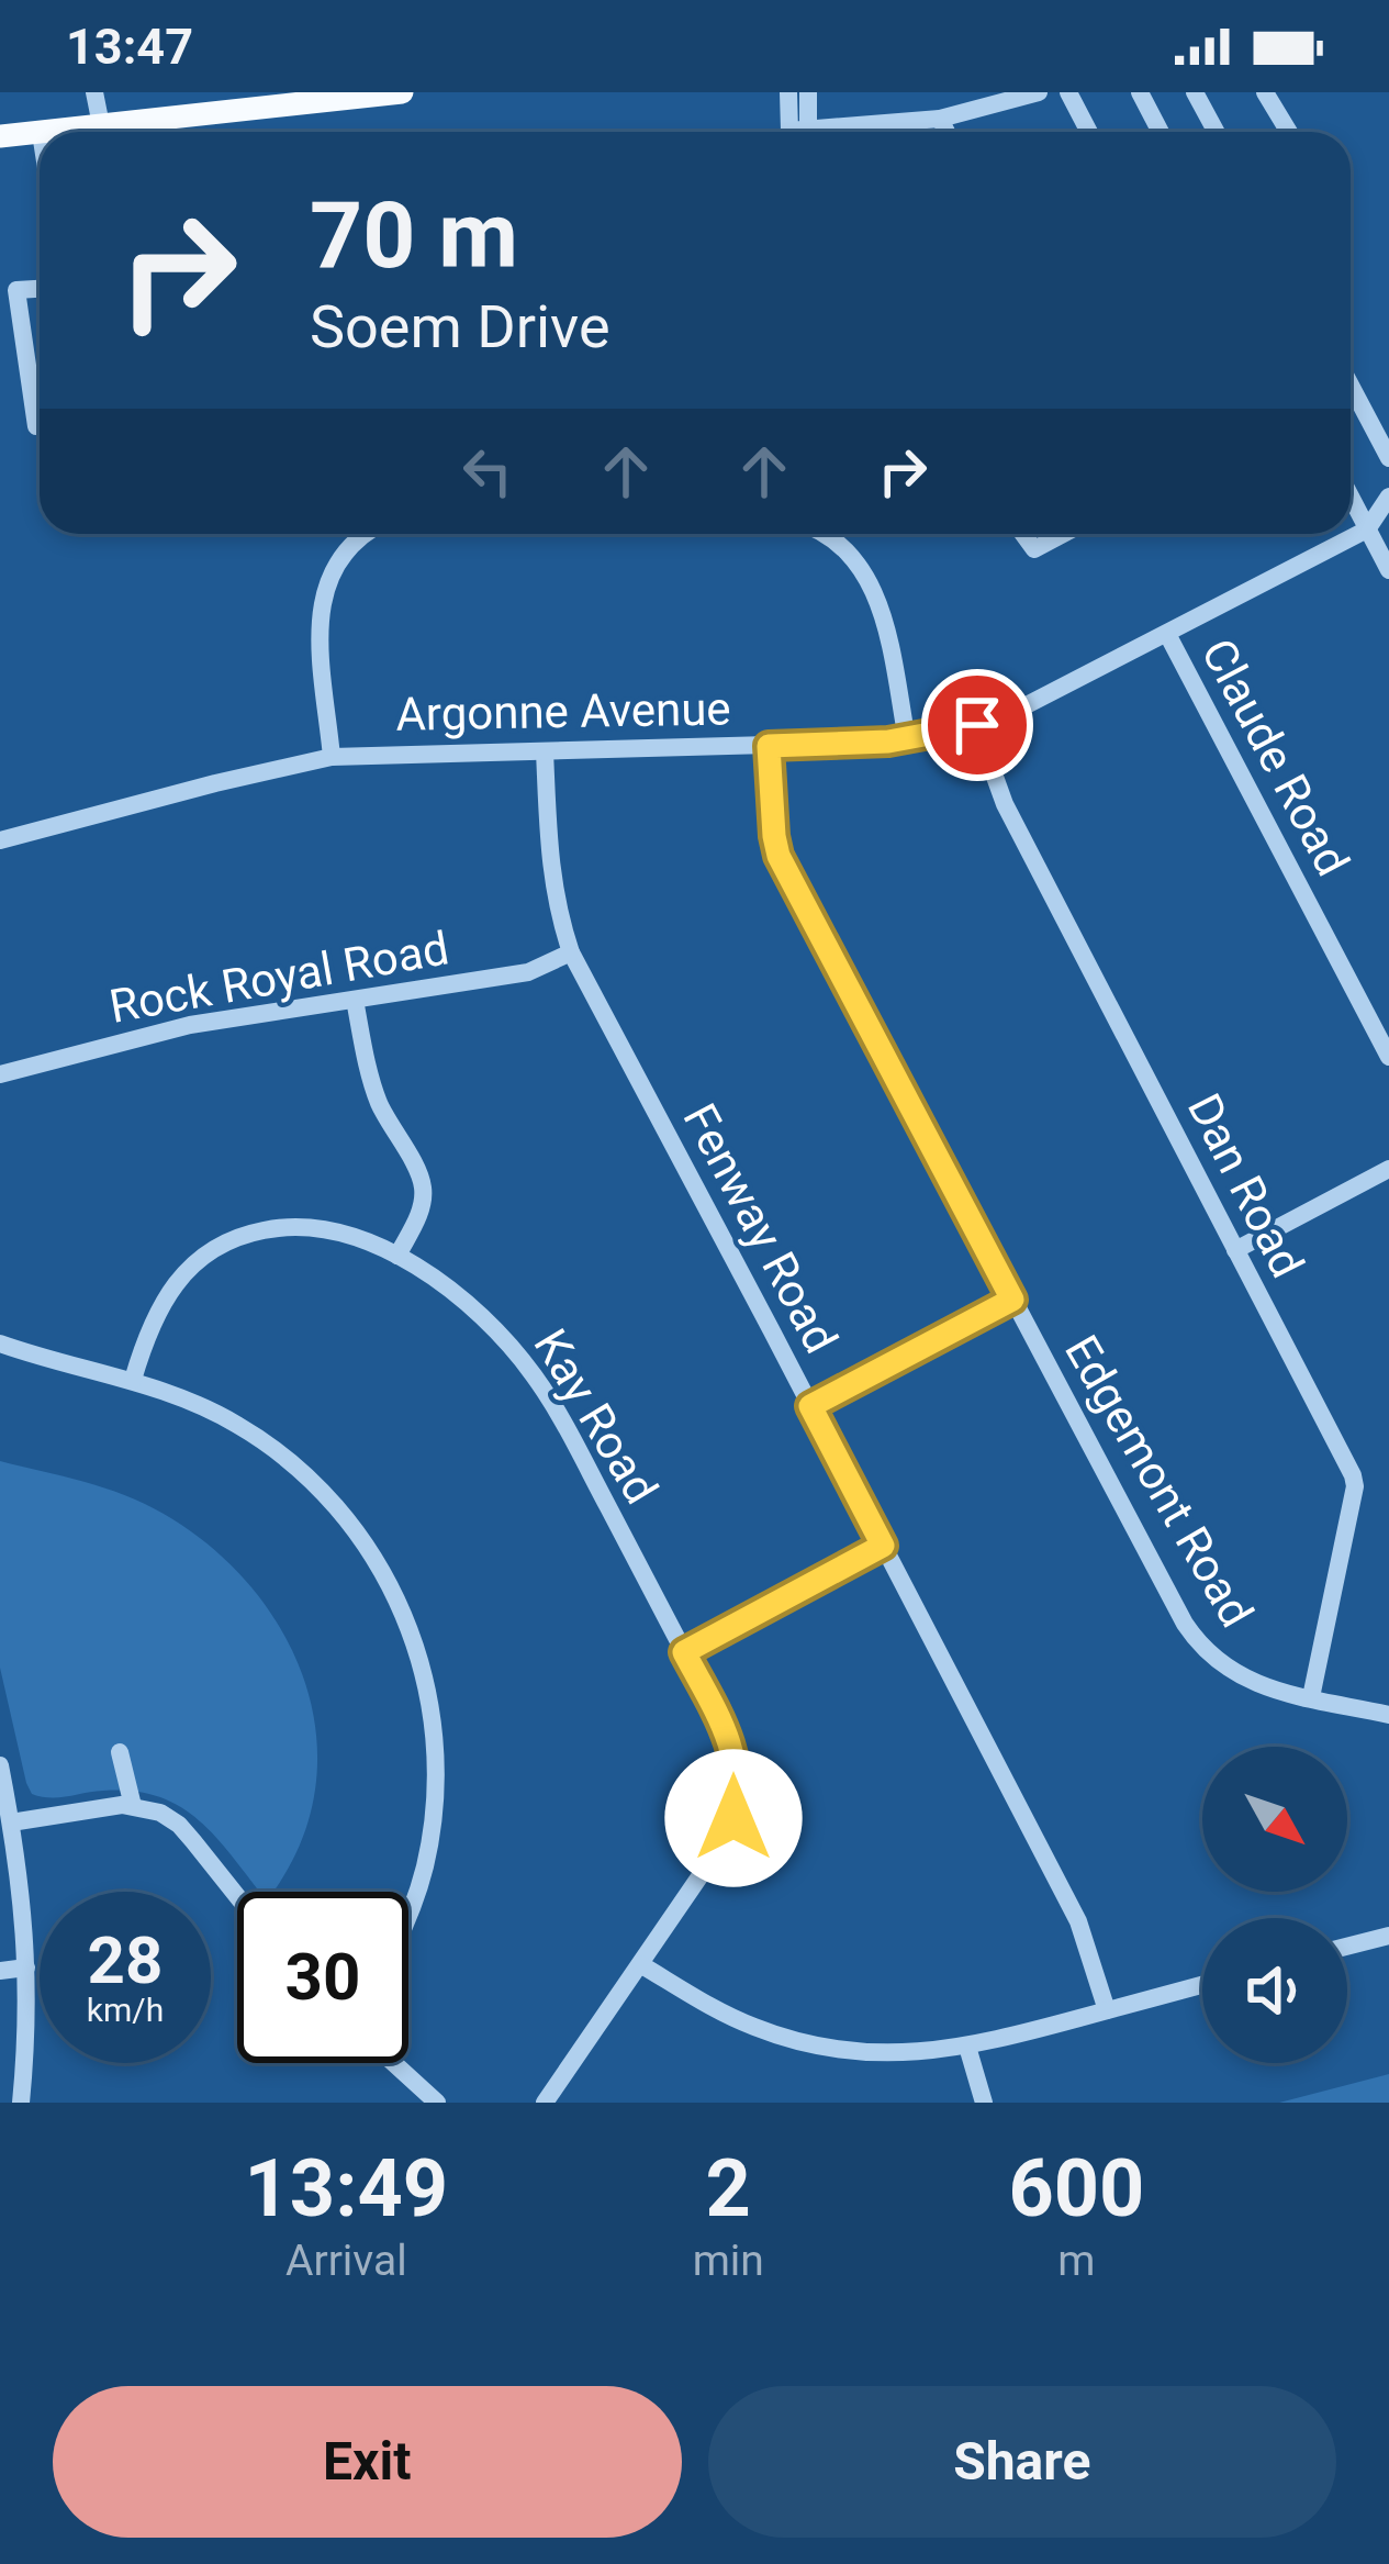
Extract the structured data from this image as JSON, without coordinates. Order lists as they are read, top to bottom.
{
  "streets": {
    "street": [
      "Argonne Avenue",
      "Claude Road",
      "Rock Royal Road",
      "Dan Road",
      "Fenway Road",
      "Kay Road",
      "Edgemont Road"
    ]
  },
  "crossings": [
    ["Argonne Avenue", "Claude Road"],
    ["Argonne Avenue", "Dan Road"],
    ["Argonne Avenue", "Fenway Road"],
    ["Argonne Avenue", "Edgemont Road"],
    ["Rock Royal Road", "Fenway Road"],
    ["Dan Road", "Edgemont Road"]
  ],
  "north": "bottom right",
  "page": {
    "status": "13:47",
    "turn": ["70 m", "Soem Drive"],
    "speed": "28 km/h",
    "limit": "30",
    "eta": [
      "13:49",
      "Arrival",
      "2",
      "min",
      "600",
      "m"
    ],
    "buttons": ["Exit", "Share"]
  }
}
